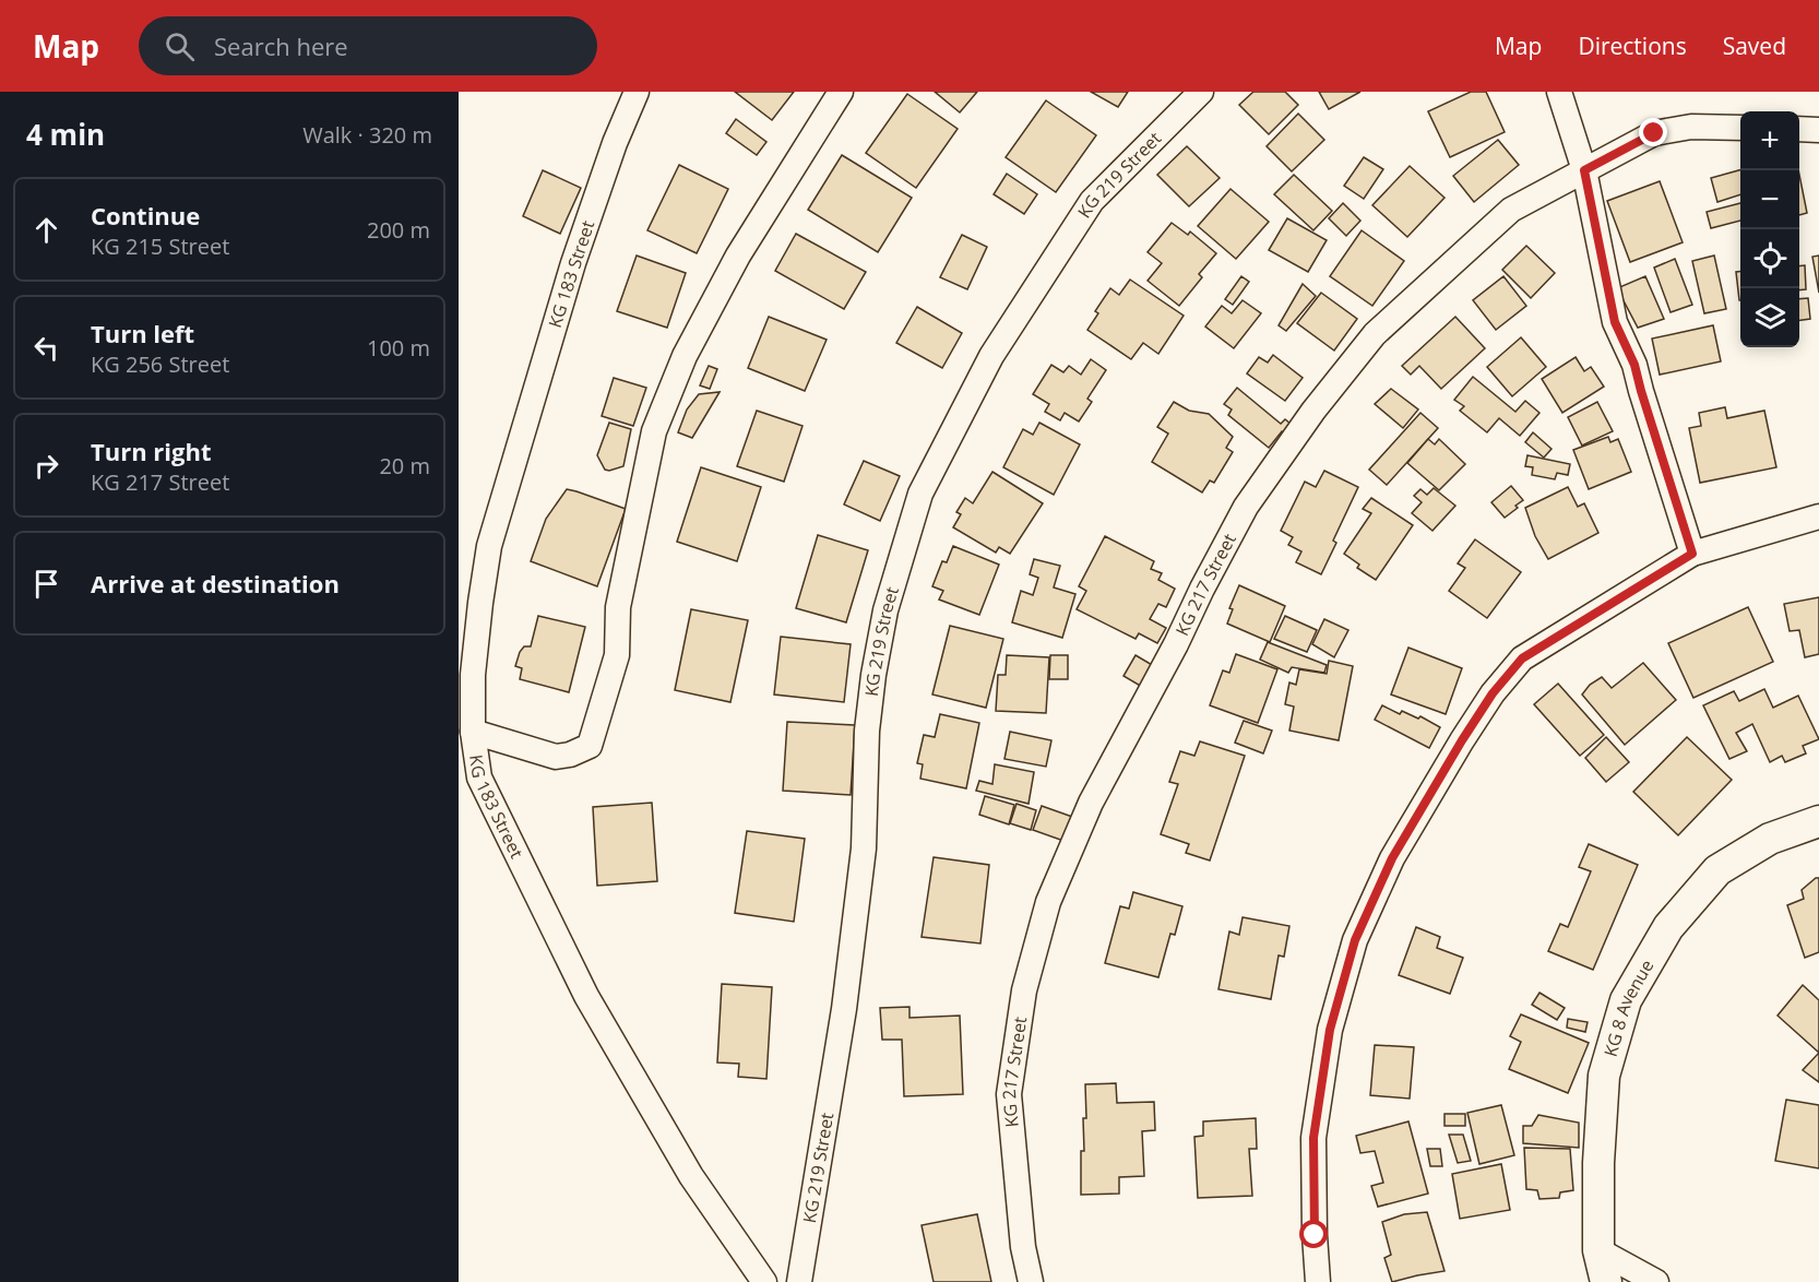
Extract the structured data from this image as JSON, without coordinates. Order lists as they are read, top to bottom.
{
  "streets": {
    "street": [
      "KG 219 Street",
      "KG 183 Street",
      "KG 217 Street",
      "KG 8 Avenue"
    ]
  },
  "page": {
    "header": "Map",
    "search": "Search here",
    "nav": ["Map", "Directions", "Saved"],
    "heading": ["4 min", "Walk · 320 m"],
    "map_buttons": ["+", "−"],
    "list": [
      ["Continue", "KG 215 Street", "200 m"],
      ["Turn left", "KG 256 Street", "100 m"],
      ["Turn right", "KG 217 Street", "20 m"],
      "Arrive at destination"
    ]
  }
}
